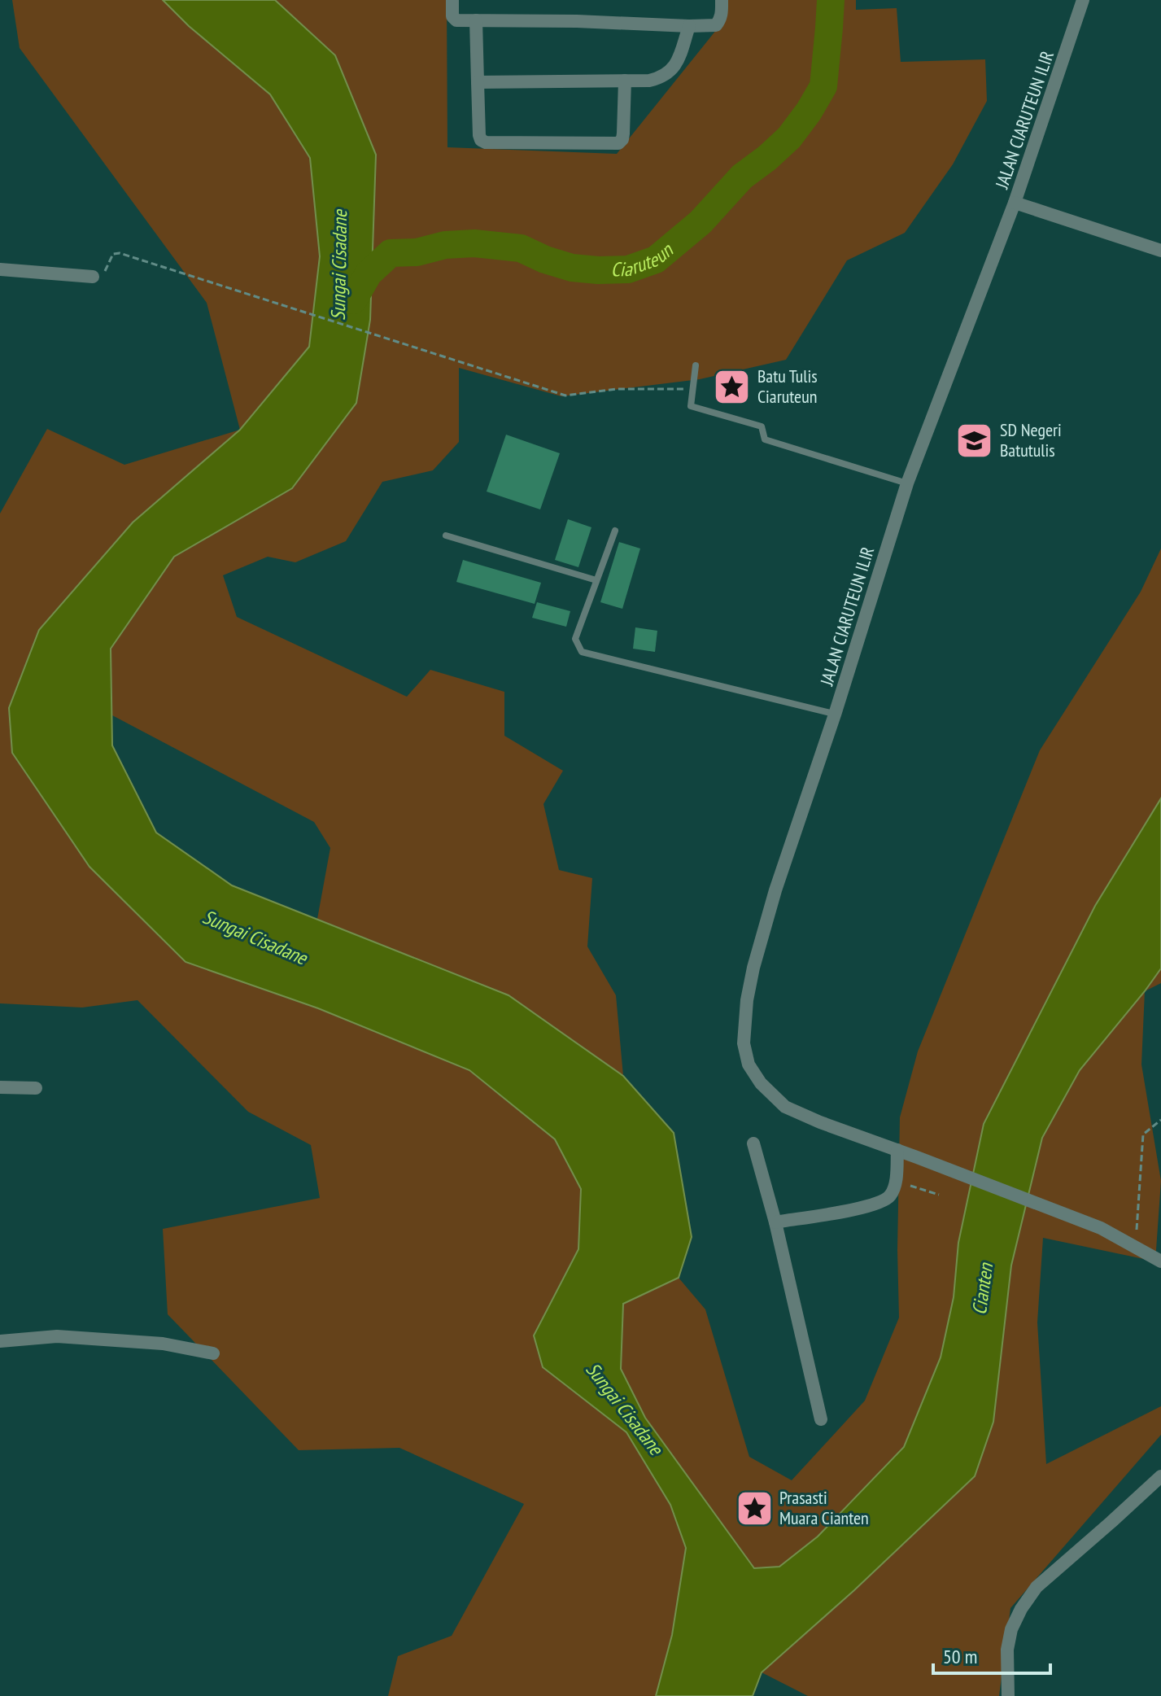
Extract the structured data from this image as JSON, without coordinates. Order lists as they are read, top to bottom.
{
  "streets": {
    "street": ["JALAN CIARUTEUN ILIR"]
  },
  "water": ["Ciaruteun", "Sungai Cisadane", "Cianten"],
  "places": {
    "place": ["Batu Tulis Ciaruteun", "Prasasti Muara Cianten"],
    "school or university": ["SD Negeri Batutulis"]
  },
  "scale_bar": "50 m"
}
